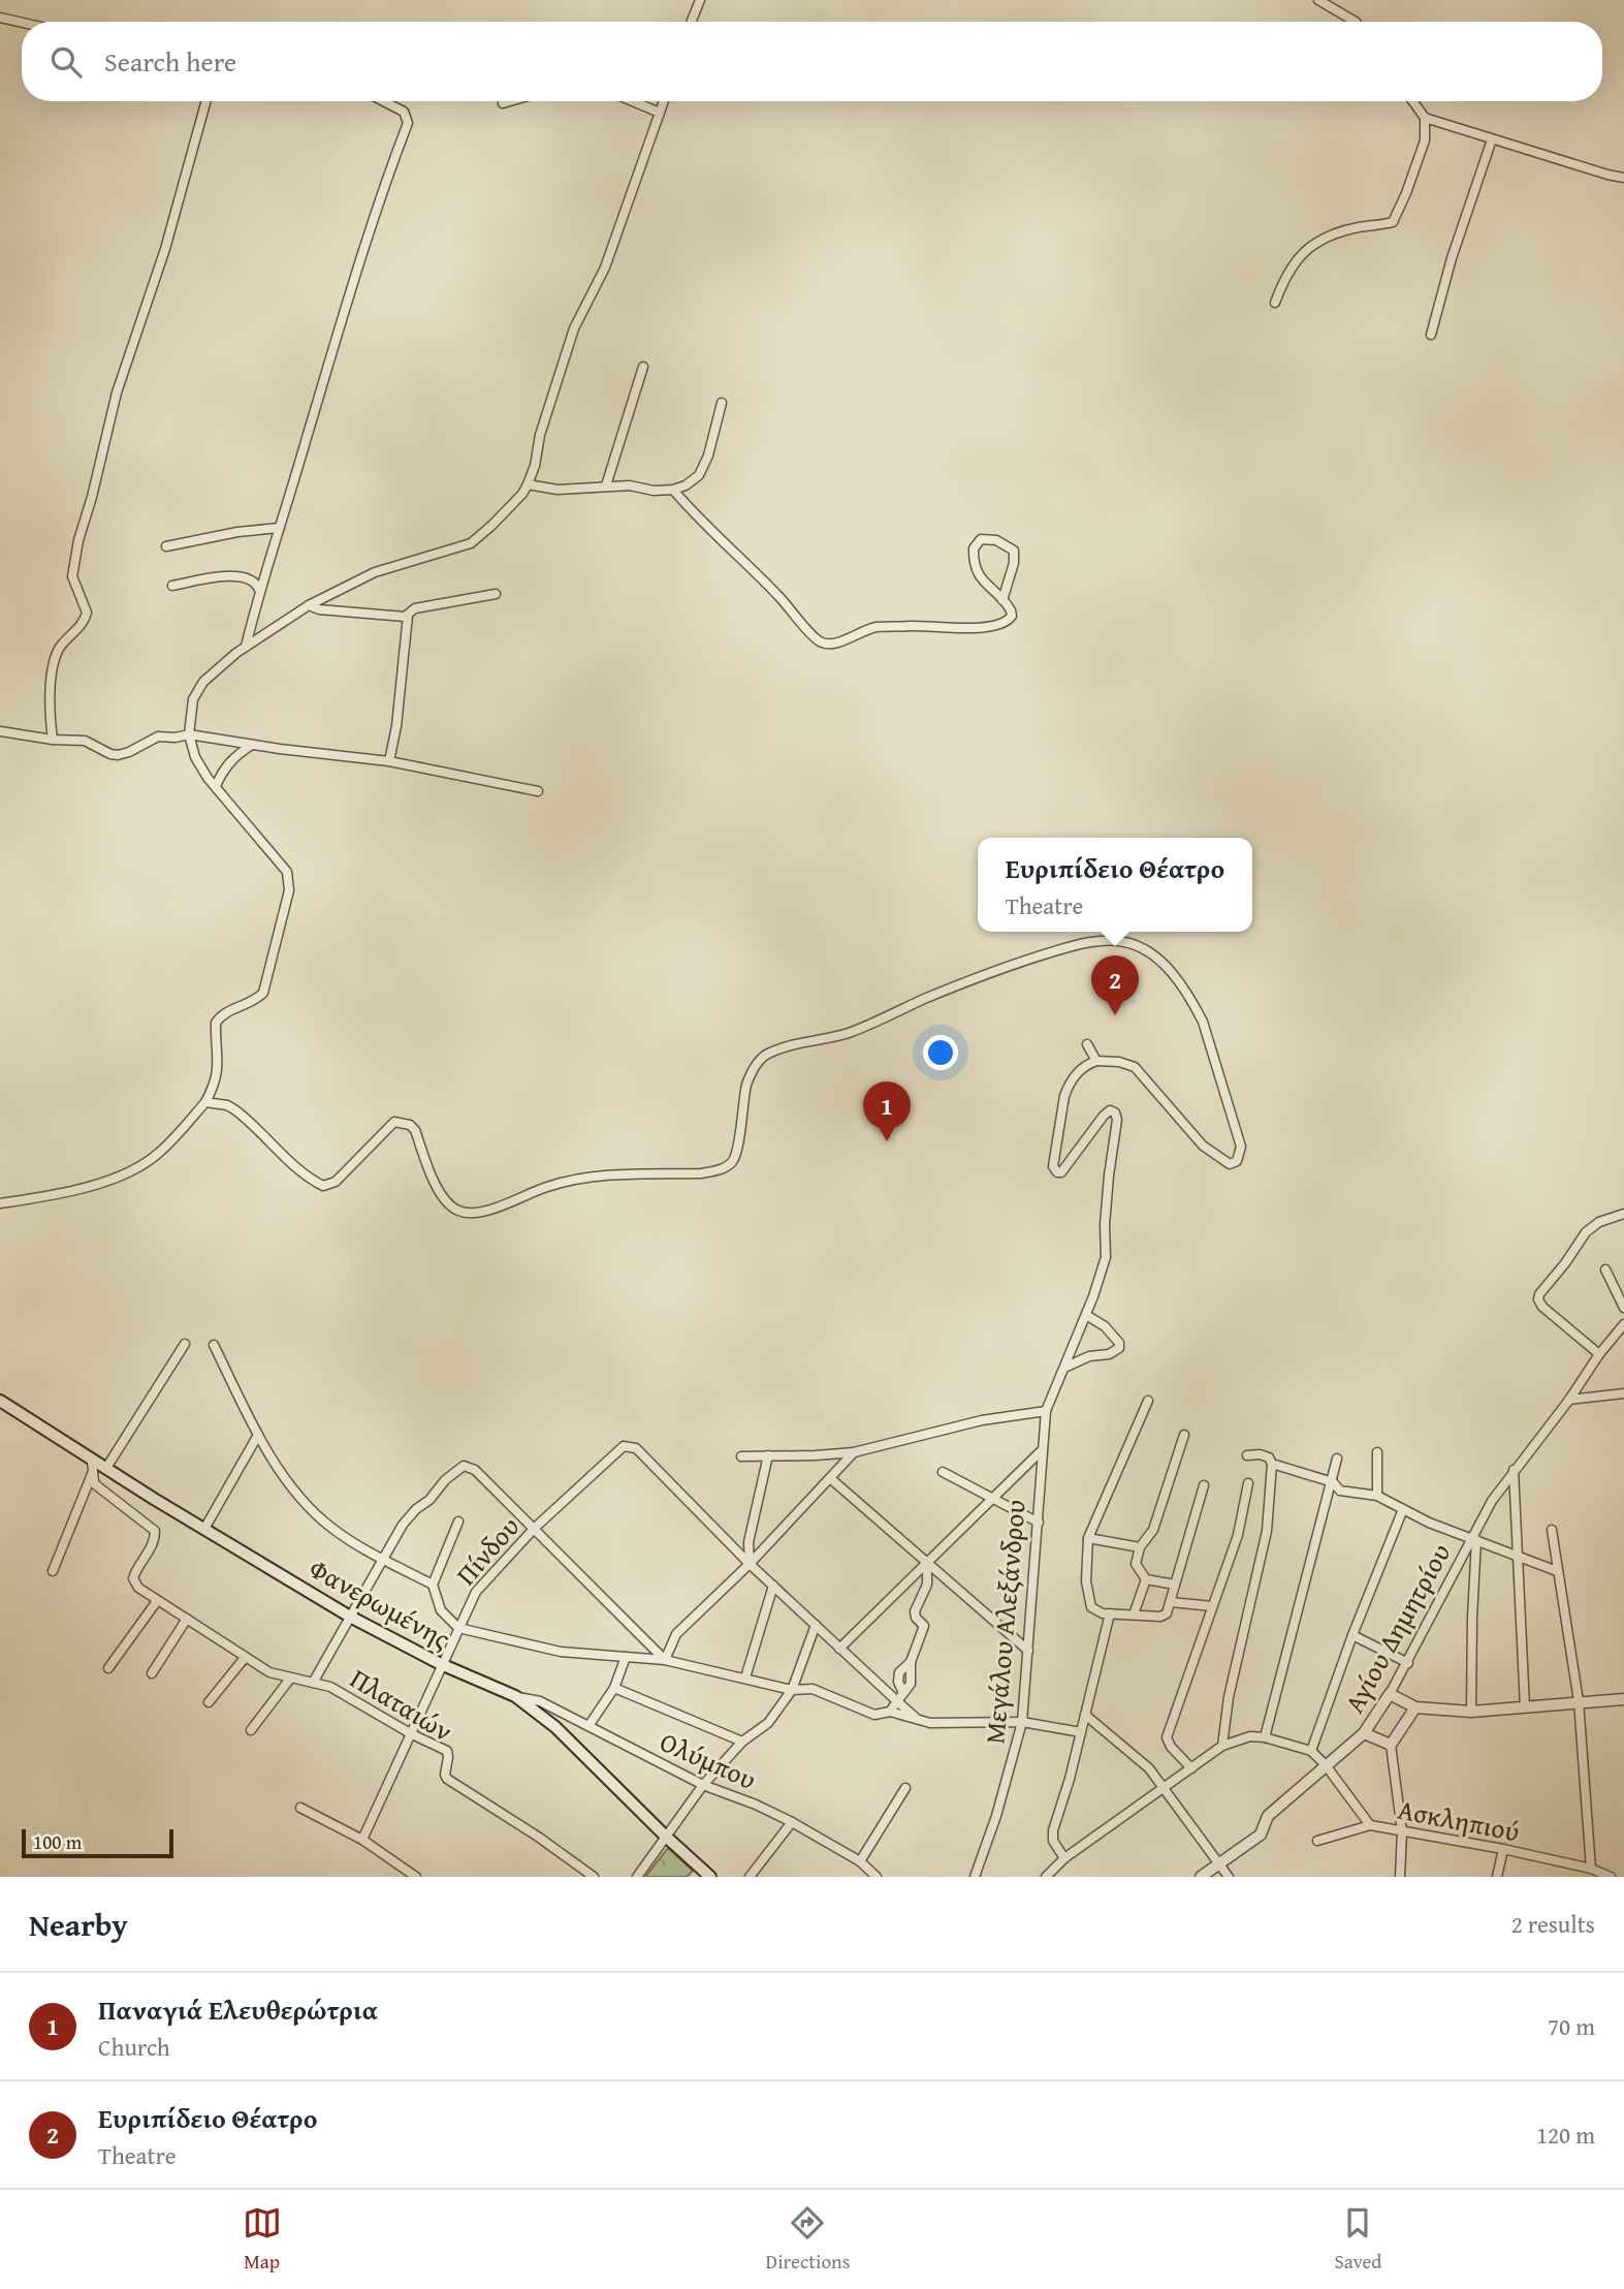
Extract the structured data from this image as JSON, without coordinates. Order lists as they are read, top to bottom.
{
  "streets": {
    "main road": ["Φανερωμένης"],
    "street": [
      "Πίνδου",
      "Μεγάλου Αλεξάνδρου",
      "Αγίου Δημητρίου",
      "Πλαταιών",
      "Ολύμπου",
      "Ασκληπιού"
    ]
  },
  "crossings": [
    ["Πίνδου", "Φανερωμένης"],
    ["Πίνδου", "Πλαταιών"],
    ["Φανερωμένης", "Ολύμπου"],
    ["Αγίου Δημητρίου", "Ασκληπιού"]
  ],
  "scale_bar": "100 m",
  "page": {
    "search": "Search here",
    "popup": ["Ευριπίδειο Θέατρο", "Theatre"],
    "pins": ["2", "1"],
    "scale": "100 m",
    "heading": ["Nearby", "2 results"],
    "list": [
      {
        "mark": "1",
        "name": "Παναγιά Ελευθερώτρια",
        "note": "Church",
        "value": "70 m"
      },
      {
        "mark": "2",
        "name": "Ευριπίδειο Θέατρο",
        "note": "Theatre",
        "value": "120 m"
      }
    ],
    "nav": ["Map", "Directions", "Saved"]
  }
}
